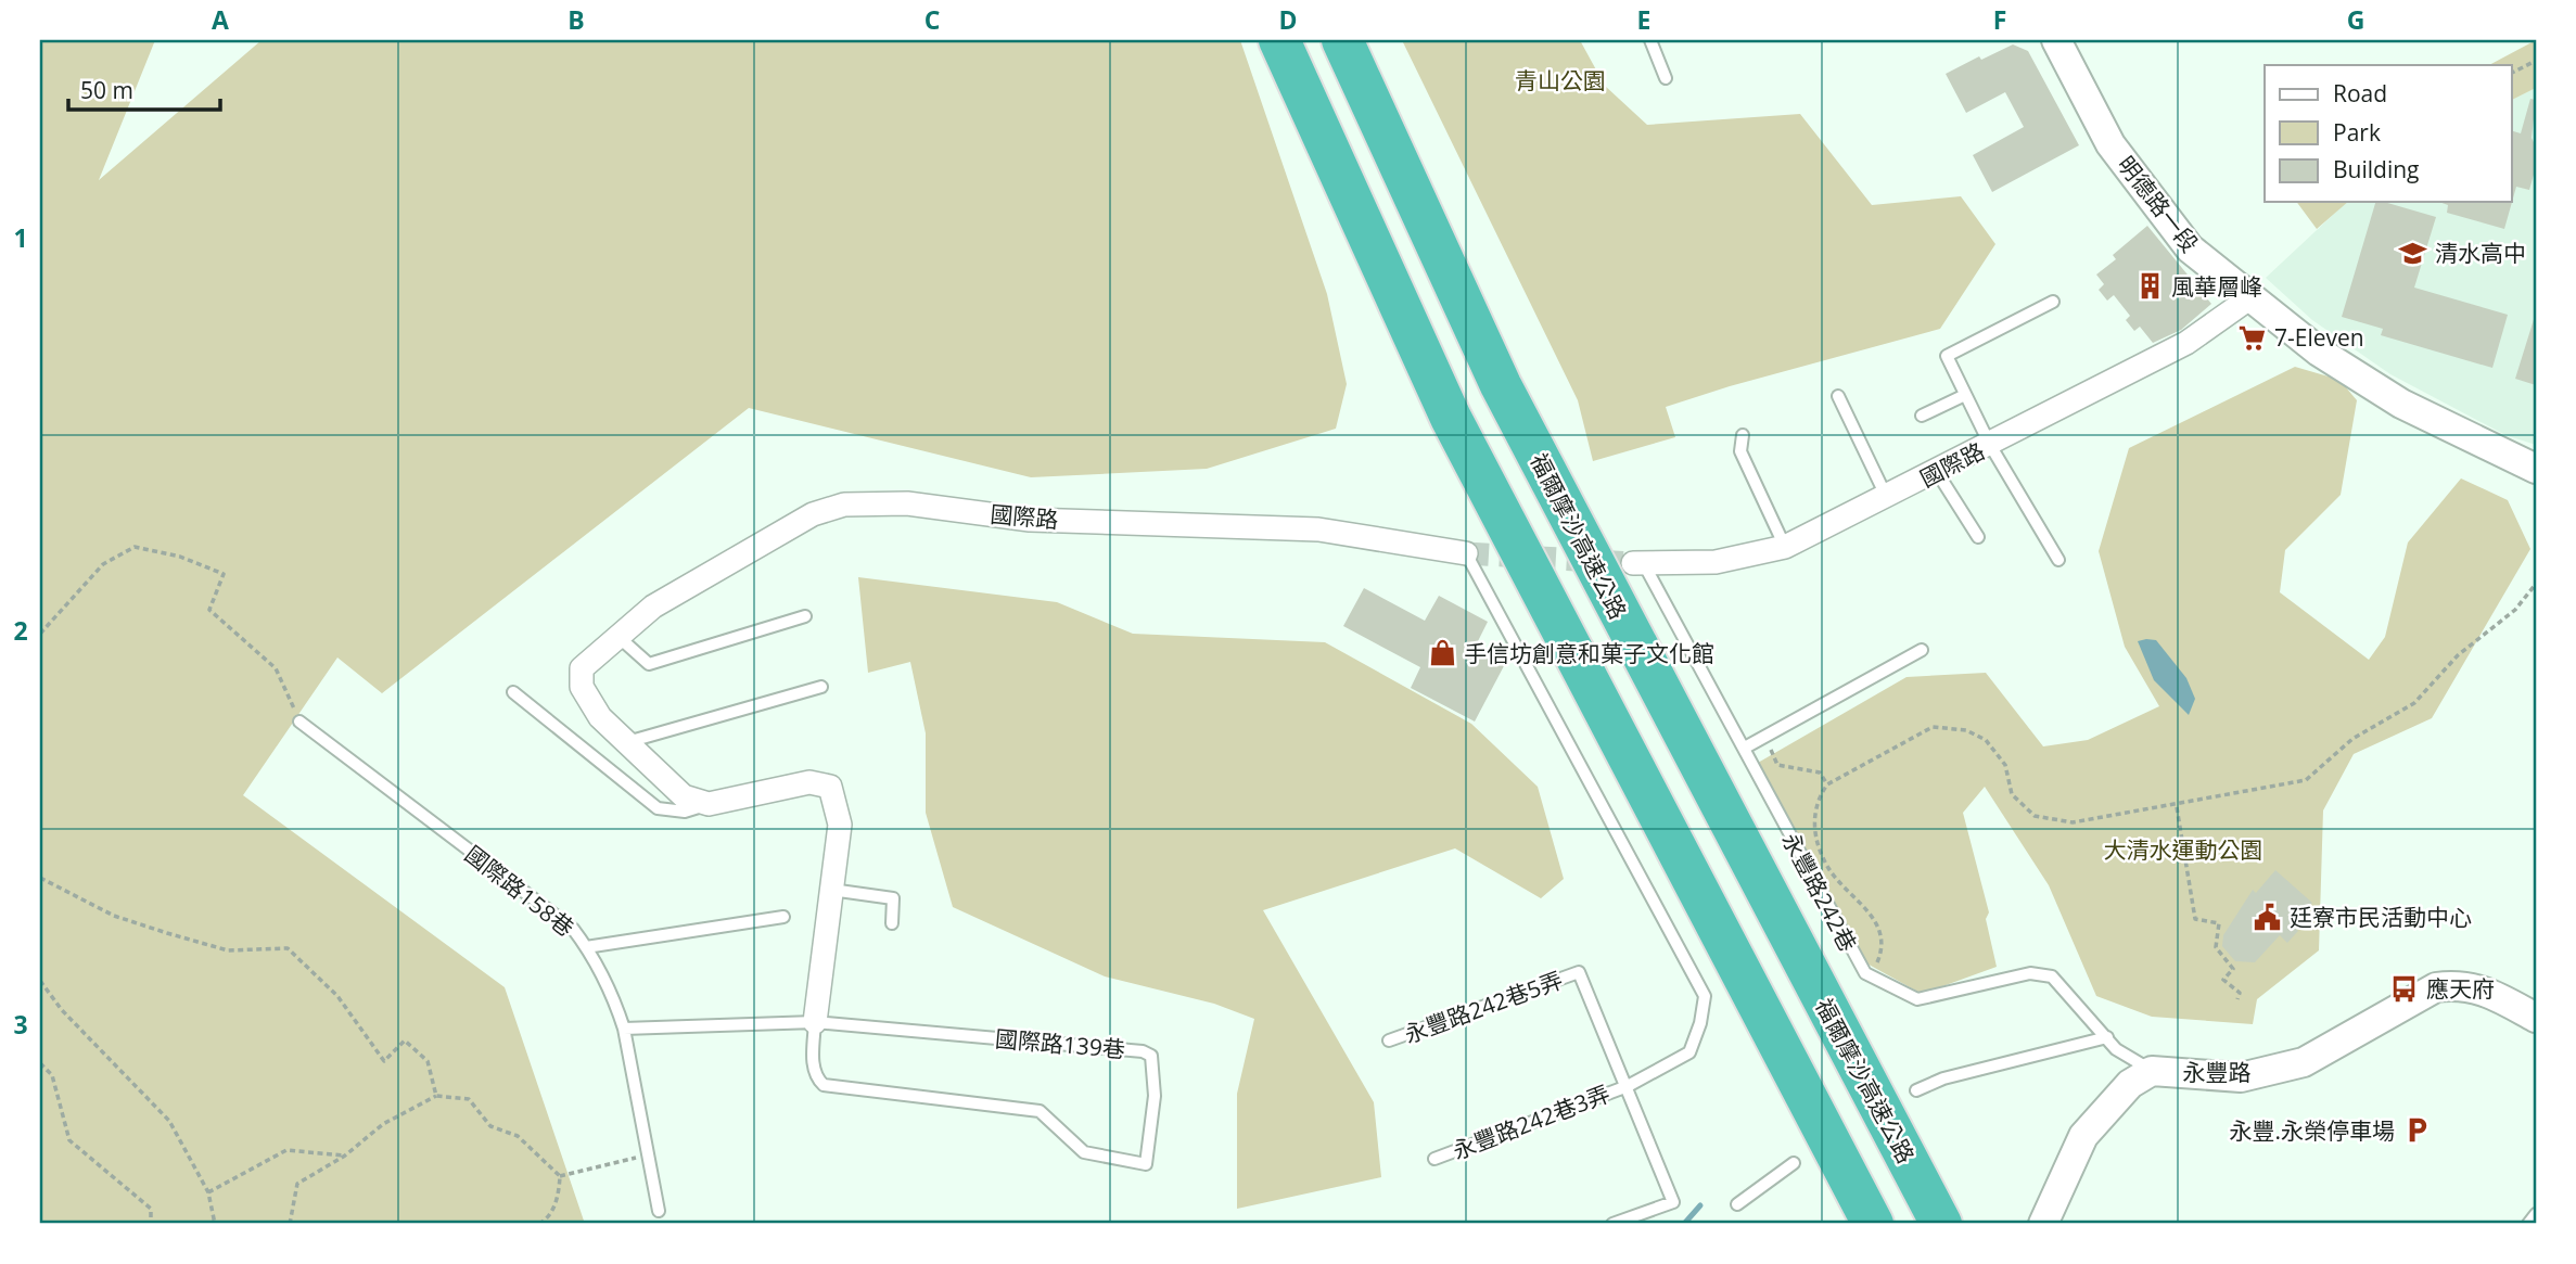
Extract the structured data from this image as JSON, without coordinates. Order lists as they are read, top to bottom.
{
  "streets": {
    "highway": ["福爾摩沙高速公路"],
    "street": ["明德路一段", "國際路", "永豐路"],
    "lane": [
      "國際路158巷",
      "永豐路242巷",
      "永豐路242巷5弄",
      "國際路139巷",
      "永豐路242巷3弄"
    ]
  },
  "crossings": [
    ["明德路一段", "國際路"],
    ["國際路", "永豐路242巷"],
    ["永豐路242巷", "永豐路"],
    ["永豐路242巷5弄", "永豐路242巷3弄"]
  ],
  "parks": ["青山公園", "大清水運動公園"],
  "places": {
    "school or university": ["清水高中"],
    "building": ["風華層峰"],
    "supermarket": ["7-Eleven"],
    "shop": ["手信坊創意和菓子文化館"],
    "public building": ["廷寮市民活動中心"],
    "bus stop": ["應天府"],
    "parking": ["永豐.永榮停車場"]
  },
  "legend": ["Road", "Park", "Building"],
  "scale_bar": "50 m",
  "grid": {
    "columns": [
      "A",
      "B",
      "C",
      "D",
      "E",
      "F",
      "G"
    ],
    "rows": ["1", "2", "3"]
  }
}
